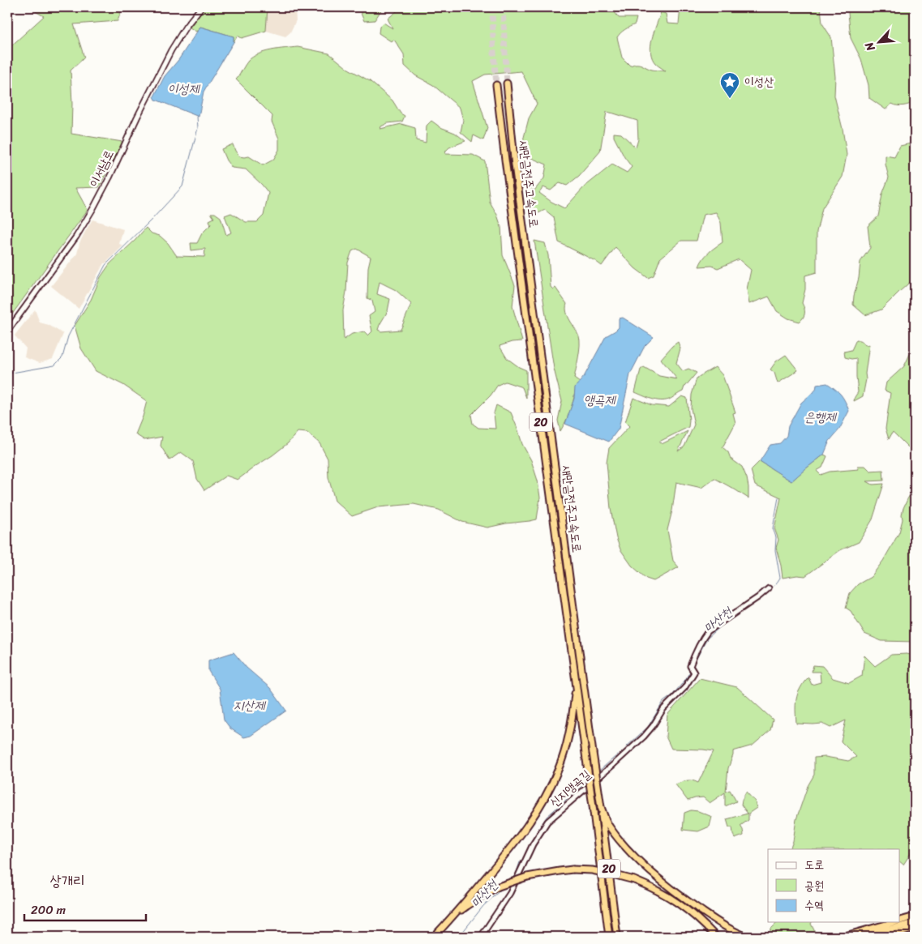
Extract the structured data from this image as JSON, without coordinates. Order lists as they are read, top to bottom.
{
  "streets": {
    "highway": ["새만금전주고속도로", "20"],
    "main road": ["이서남로"],
    "street": ["신지앵곡길"]
  },
  "districts": ["상개리"],
  "water": [
    "이성제",
    "앵곡제",
    "은행제",
    "마산천",
    "지산제"
  ],
  "places": {
    "place": ["이성산"]
  },
  "legend": ["도로", "공원", "수역"],
  "scale_bar": "200 m",
  "north": "bottom left"
}
